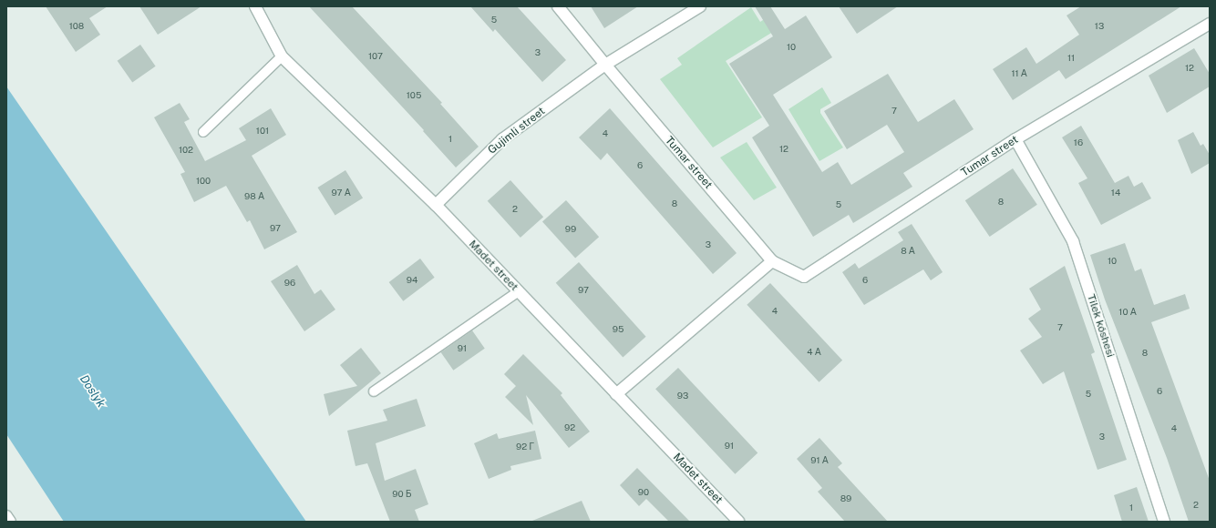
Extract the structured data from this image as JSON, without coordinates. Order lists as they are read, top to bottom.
{
  "streets": {
    "street": [
      "Gujimli street",
      "Tumar street",
      "Madet street",
      "Tilek kóshesi"
    ]
  },
  "crossings": [
    ["Gujimli street", "Tumar street"],
    ["Gujimli street", "Madet street"],
    ["Tumar street", "Tilek kóshesi"]
  ],
  "water": ["Doslyk"],
  "house_numbers": [
    "5",
    "108",
    "13",
    "10",
    "3",
    "107",
    "11",
    "12",
    "11 А",
    "105",
    "7",
    "101",
    "4",
    "1",
    "16",
    "12",
    "102",
    "6",
    "100",
    "97 А",
    "14",
    "98 А",
    "8",
    "8",
    "5",
    "2",
    "97",
    "99",
    "3",
    "8 А",
    "10",
    "94",
    "6",
    "96",
    "97",
    "4",
    "10 А",
    "7",
    "95",
    "91",
    "4 А",
    "8",
    "6",
    "5",
    "93",
    "92",
    "4",
    "3",
    "91",
    "92 Г",
    "91 А",
    "90",
    "90 Б",
    "89",
    "2",
    "1"
  ]
}
